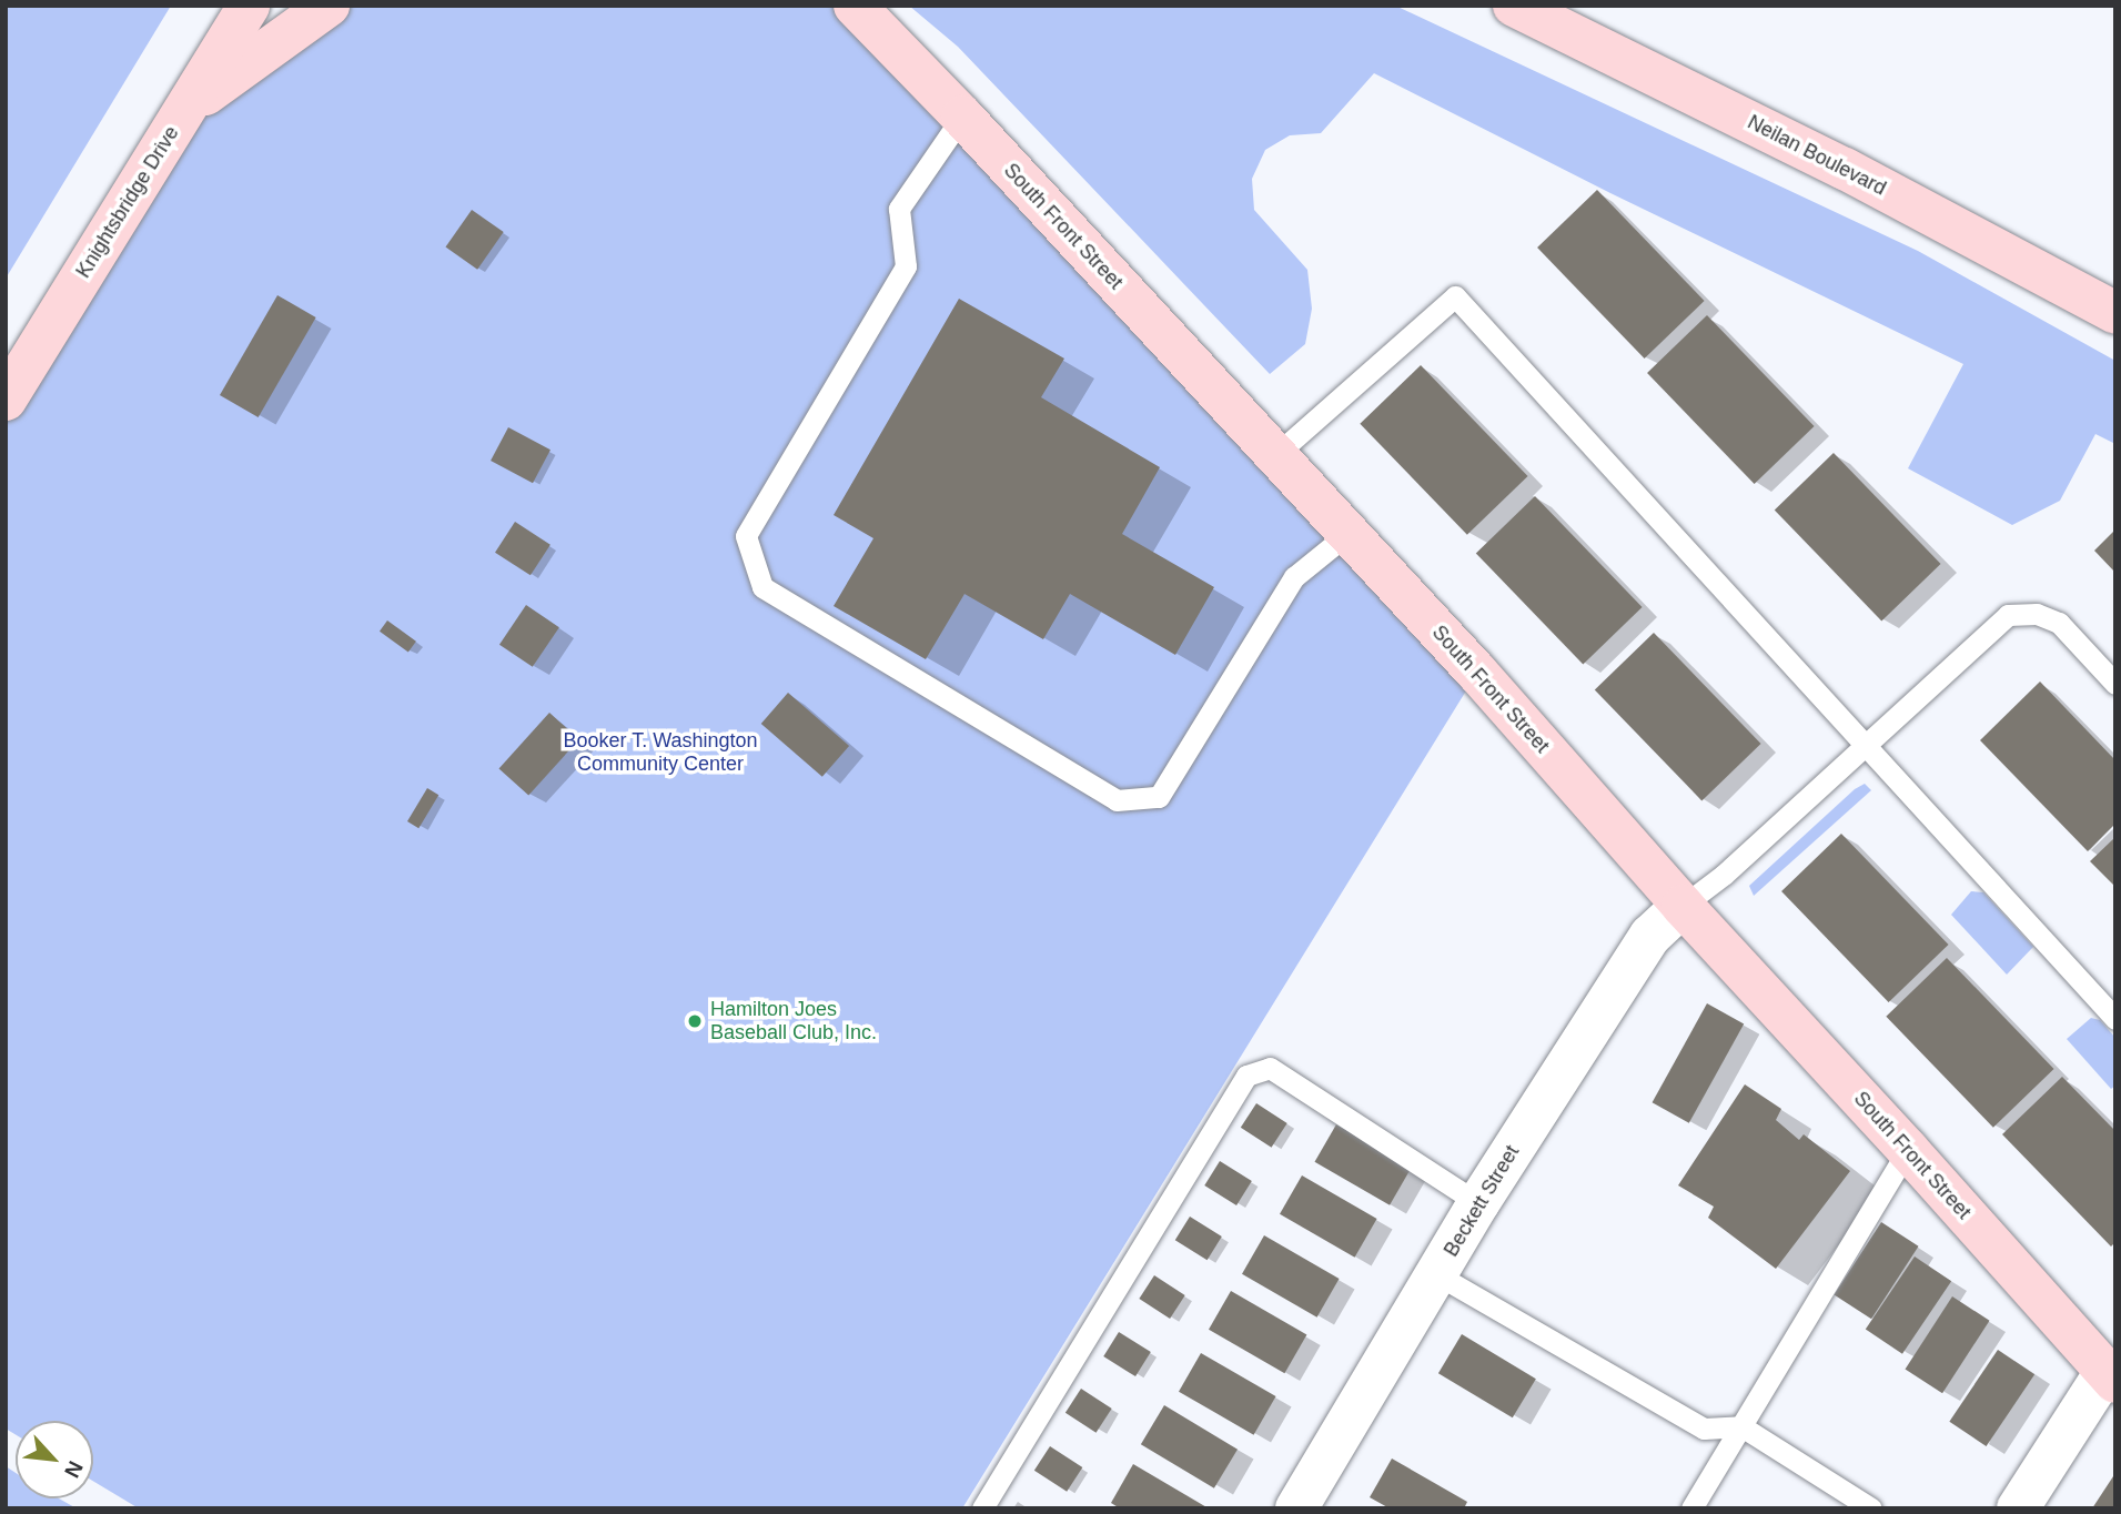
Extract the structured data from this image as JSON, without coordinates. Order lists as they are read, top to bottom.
{
  "streets": {
    "street": [
      "Neilan Boulevard",
      "Knightsbridge Drive",
      "South Front Street",
      "Beckett Street"
    ]
  },
  "crossings": [
    ["South Front Street", "Beckett Street"]
  ],
  "parks": ["Booker T. Washington Community Center"],
  "places": ["Hamilton Joes Baseball Club, Inc."],
  "north": "bottom right"
}
